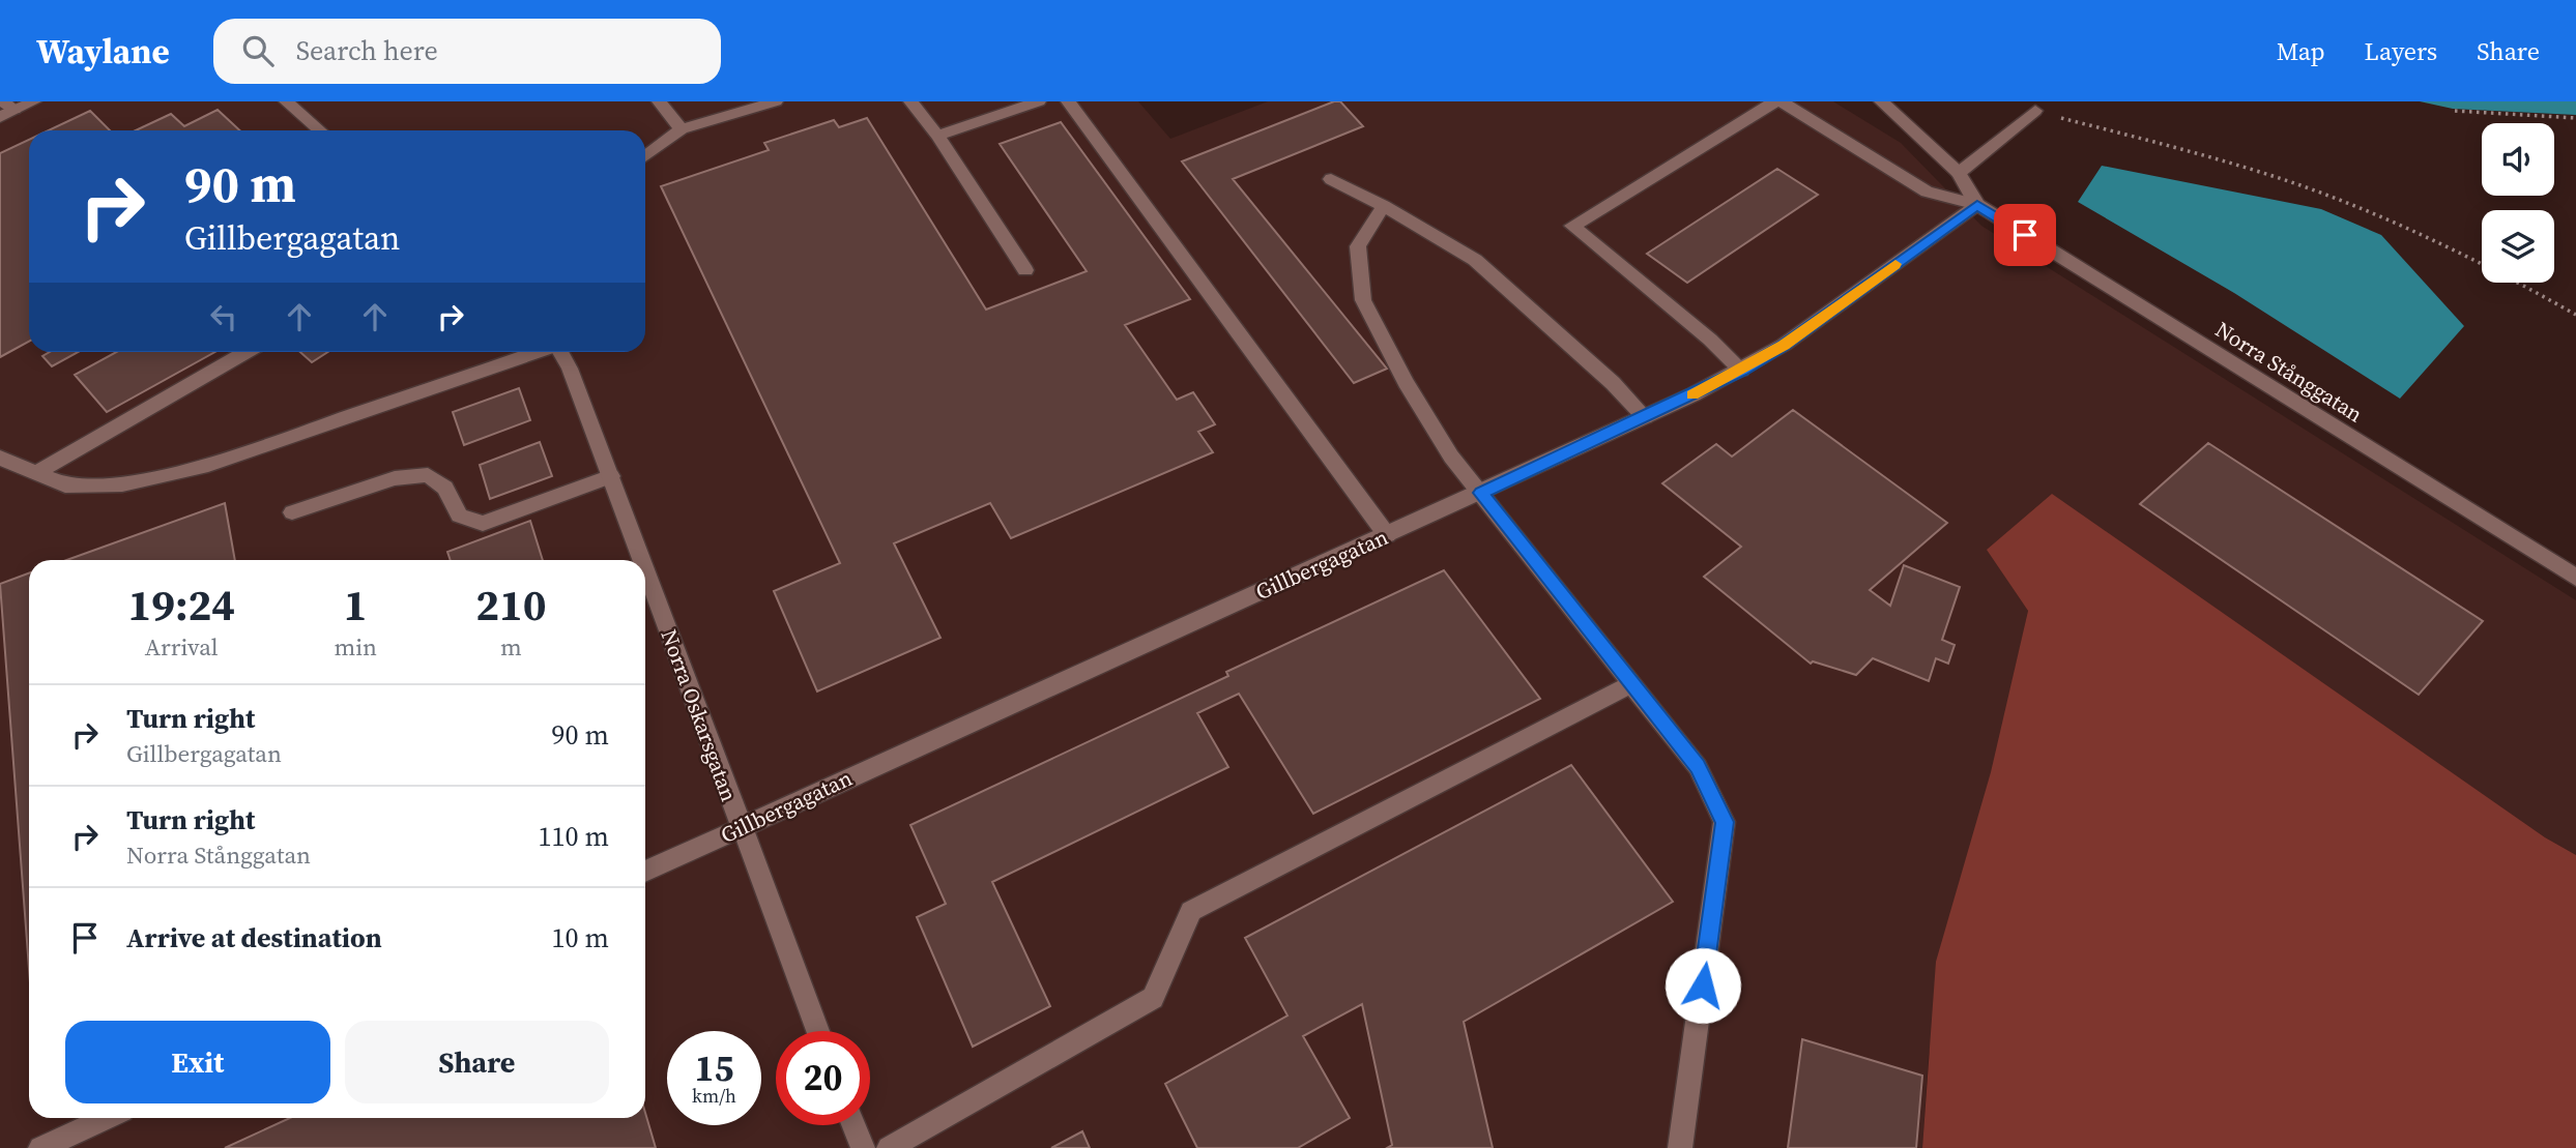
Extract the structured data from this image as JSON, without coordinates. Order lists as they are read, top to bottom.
{
  "streets": {
    "street": ["Norra Stånggatan", "Gillbergagatan", "Norra Oskarsgatan"]
  },
  "crossings": [
    ["Norra Stånggatan", "Gillbergagatan"],
    ["Gillbergagatan", "Norra Oskarsgatan"]
  ],
  "page": {
    "header": "Waylane",
    "search": "Search here",
    "nav": ["Map", "Layers", "Share"],
    "turn": ["90 m", "Gillbergagatan"],
    "eta": [
      "19:24",
      "Arrival",
      "1",
      "min",
      "210",
      "m"
    ],
    "list": [
      {
        "name": "Turn right",
        "note": "Gillbergagatan",
        "value": "90 m"
      },
      {
        "name": "Turn right",
        "note": "Norra Stånggatan",
        "value": "110 m"
      },
      {
        "name": "Arrive at destination",
        "value": "10 m"
      }
    ],
    "buttons": ["Exit", "Share"],
    "speed": "15 km/h",
    "limit": "20"
  }
}
